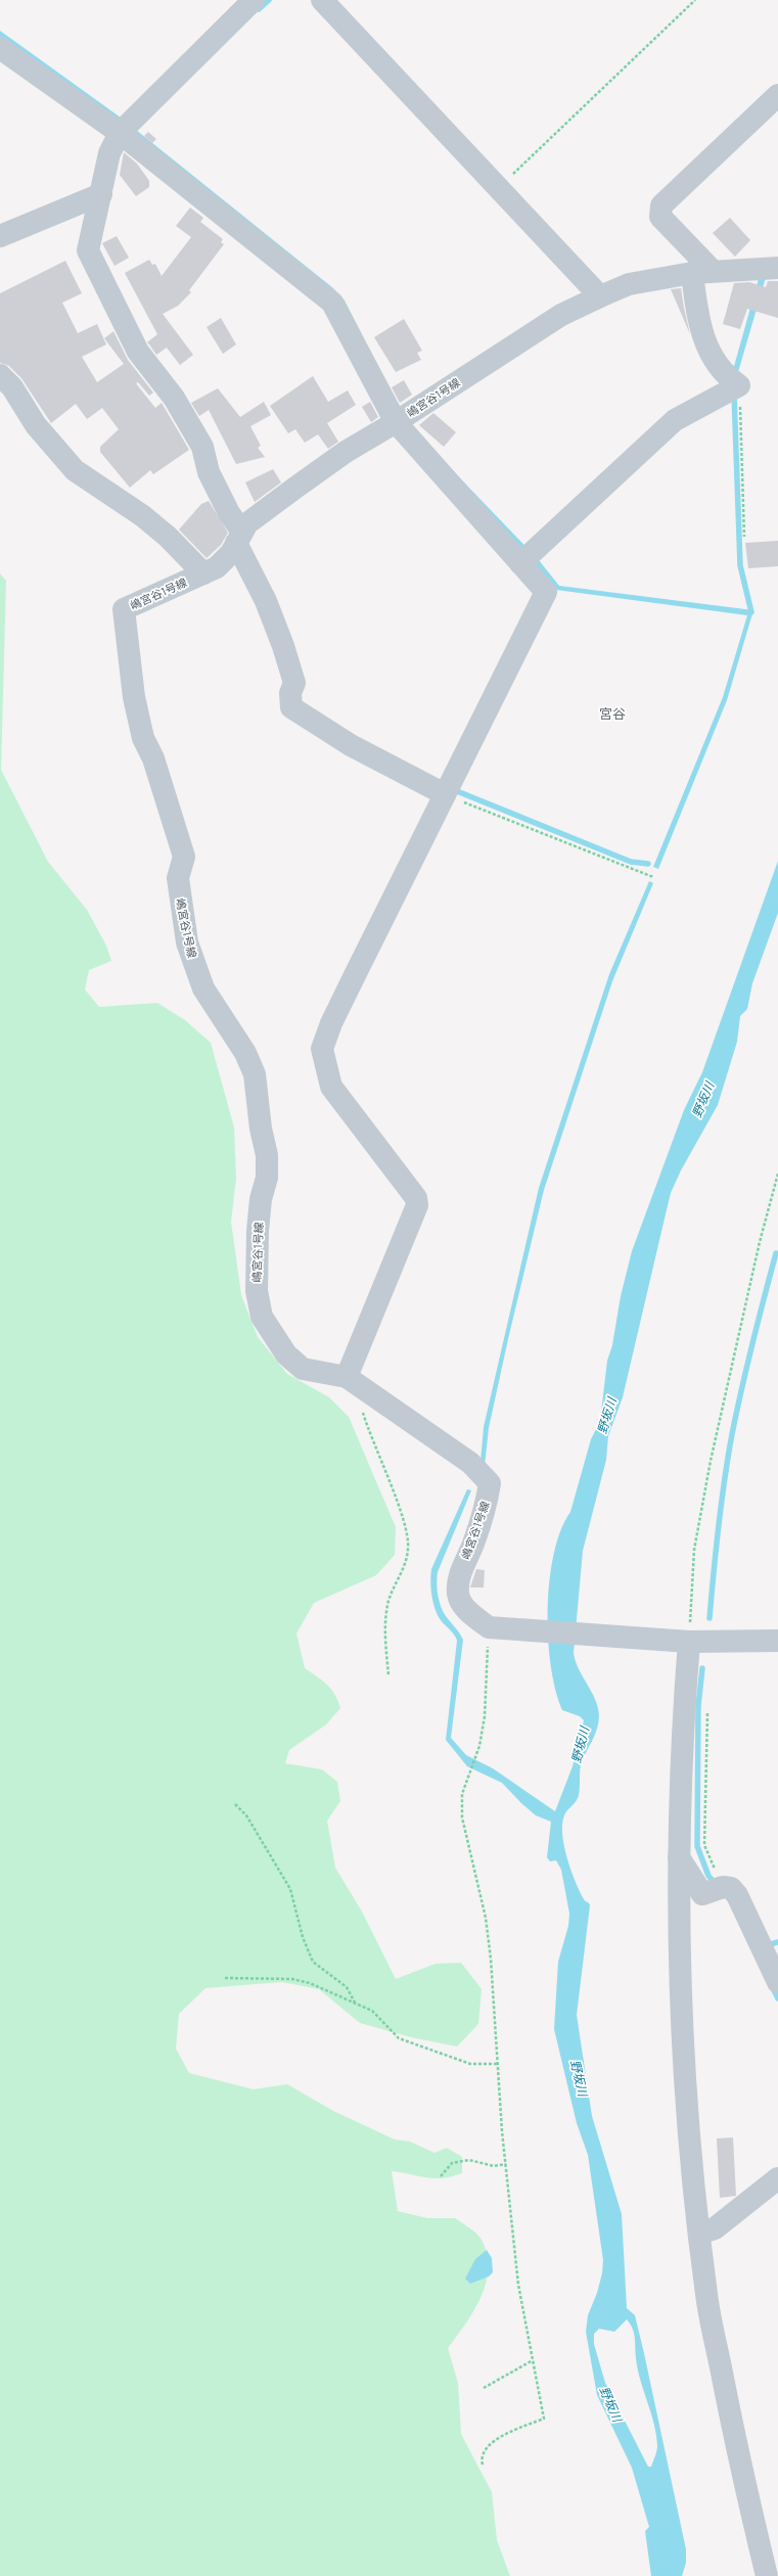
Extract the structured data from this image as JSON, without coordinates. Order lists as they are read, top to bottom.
{
  "streets": {
    "street": ["嶋宮谷1号線"]
  },
  "districts": ["宮谷"],
  "water": ["野坂川"]
}
